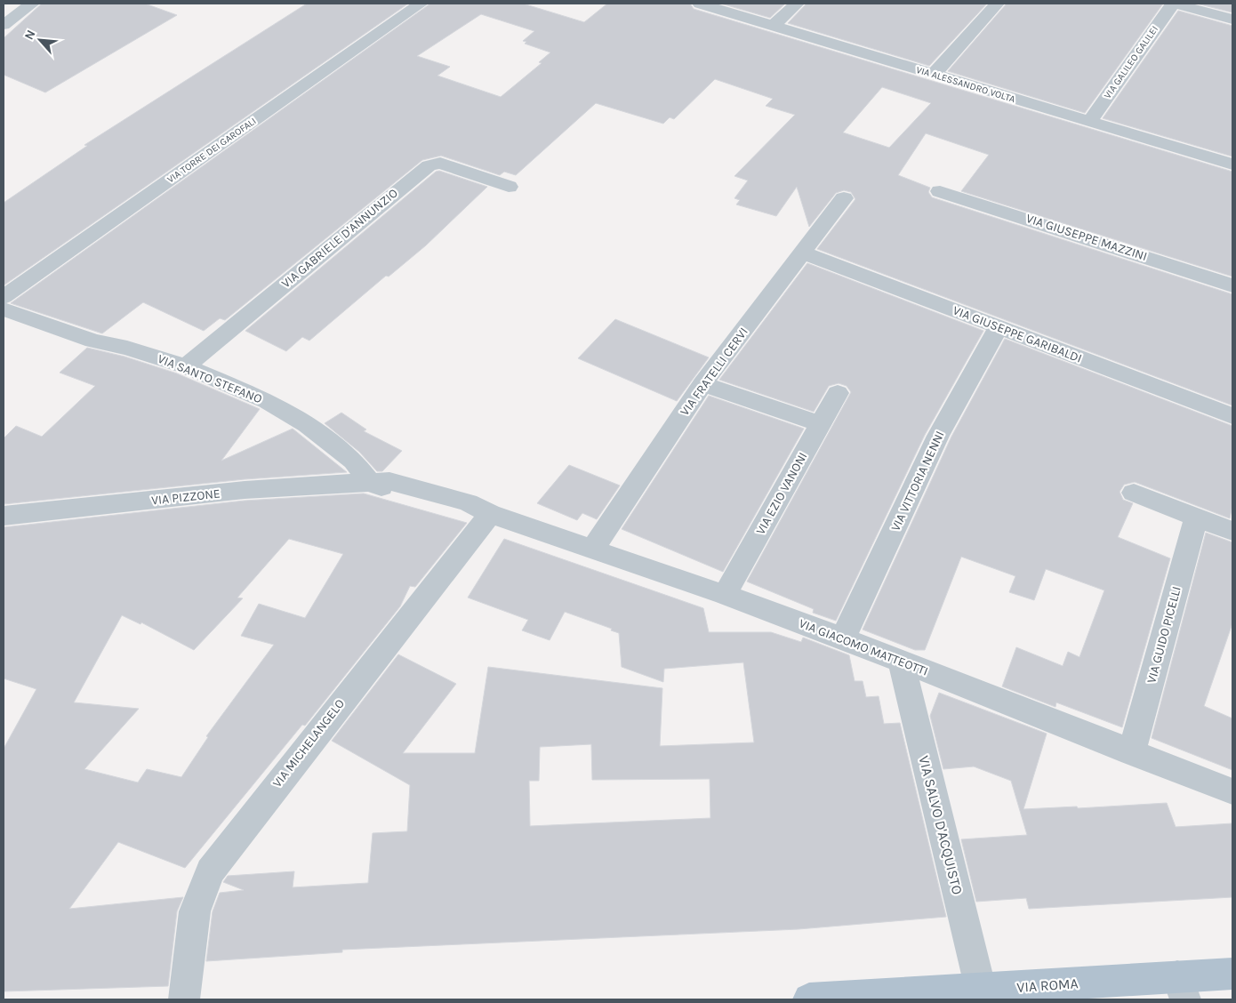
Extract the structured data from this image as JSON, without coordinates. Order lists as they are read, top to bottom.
{
  "streets": {
    "main road": ["VIA ROMA"],
    "street": [
      "VIA GALILEO GALILEI",
      "VIA ALESSANDRO VOLTA",
      "VIA TORRE DEI GAROFALI",
      "VIA GIUSEPPE MAZZINI",
      "VIA GABRIELE D'ANNUNZIO",
      "VIA GIUSEPPE GARIBALDI",
      "VIA FRATELLI CERVI",
      "VIA SANTO STEFANO",
      "VIA VITTORIA NENNI",
      "VIA EZIO VANONI",
      "VIA PIZZONE",
      "VIA GUIDO PICELLI",
      "VIA GIACOMO MATTEOTTI",
      "VIA MICHELANGELO",
      "VIA SALVO D'ACQUISTO"
    ]
  },
  "crossings": [
    ["VIA GALILEO GALILEI", "VIA ALESSANDRO VOLTA"],
    ["VIA GABRIELE D'ANNUNZIO", "VIA SANTO STEFANO"],
    ["VIA GIUSEPPE GARIBALDI", "VIA FRATELLI CERVI"],
    ["VIA GIUSEPPE GARIBALDI", "VIA VITTORIA NENNI"],
    ["VIA FRATELLI CERVI", "VIA GIACOMO MATTEOTTI"],
    ["VIA SANTO STEFANO", "VIA PIZZONE"],
    ["VIA SANTO STEFANO", "VIA GIACOMO MATTEOTTI"],
    ["VIA VITTORIA NENNI", "VIA GIACOMO MATTEOTTI"],
    ["VIA EZIO VANONI", "VIA GIACOMO MATTEOTTI"],
    ["VIA PIZZONE", "VIA GIACOMO MATTEOTTI"],
    ["VIA GUIDO PICELLI", "VIA GIACOMO MATTEOTTI"],
    ["VIA GIACOMO MATTEOTTI", "VIA MICHELANGELO"],
    ["VIA GIACOMO MATTEOTTI", "VIA SALVO D'ACQUISTO"],
    ["VIA SALVO D'ACQUISTO", "VIA ROMA"]
  ],
  "north": "top left"
}
